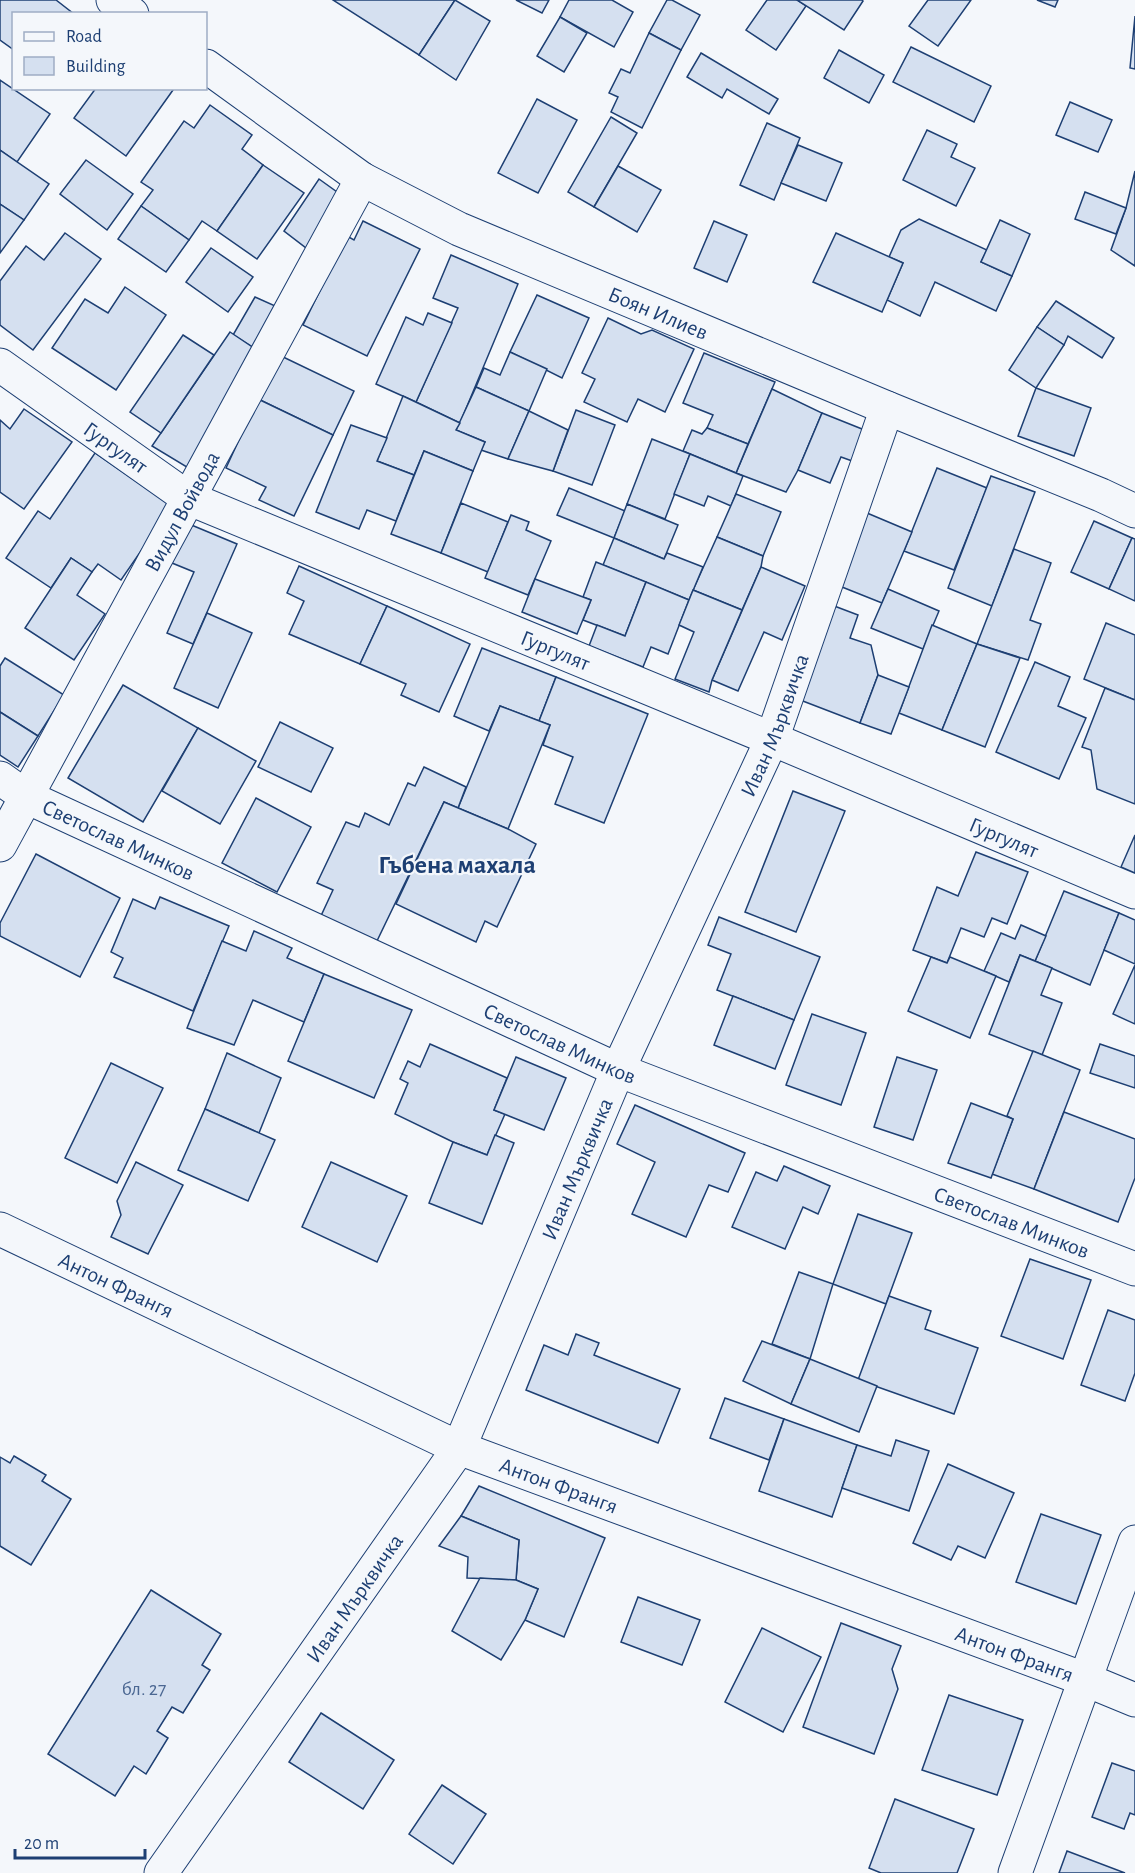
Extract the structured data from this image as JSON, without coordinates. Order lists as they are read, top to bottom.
{
  "streets": {
    "street": [
      "Боян Илиев",
      "Гургулят",
      "Видул Войвода",
      "Иван Мърквичка",
      "Светослав Минков",
      "Антон Франгя"
    ]
  },
  "crossings": [
    ["Боян Илиев", "Видул Войвода"],
    ["Боян Илиев", "Иван Мърквичка"],
    ["Гургулят", "Видул Войвода"],
    ["Гургулят", "Иван Мърквичка"],
    ["Видул Войвода", "Светослав Минков"],
    ["Иван Мърквичка", "Светослав Минков"],
    ["Иван Мърквичка", "Антон Франгя"]
  ],
  "districts": ["Гъбена махала"],
  "house_numbers": ["бл. 27"],
  "legend": ["Road", "Building"],
  "scale_bar": "20 m"
}
